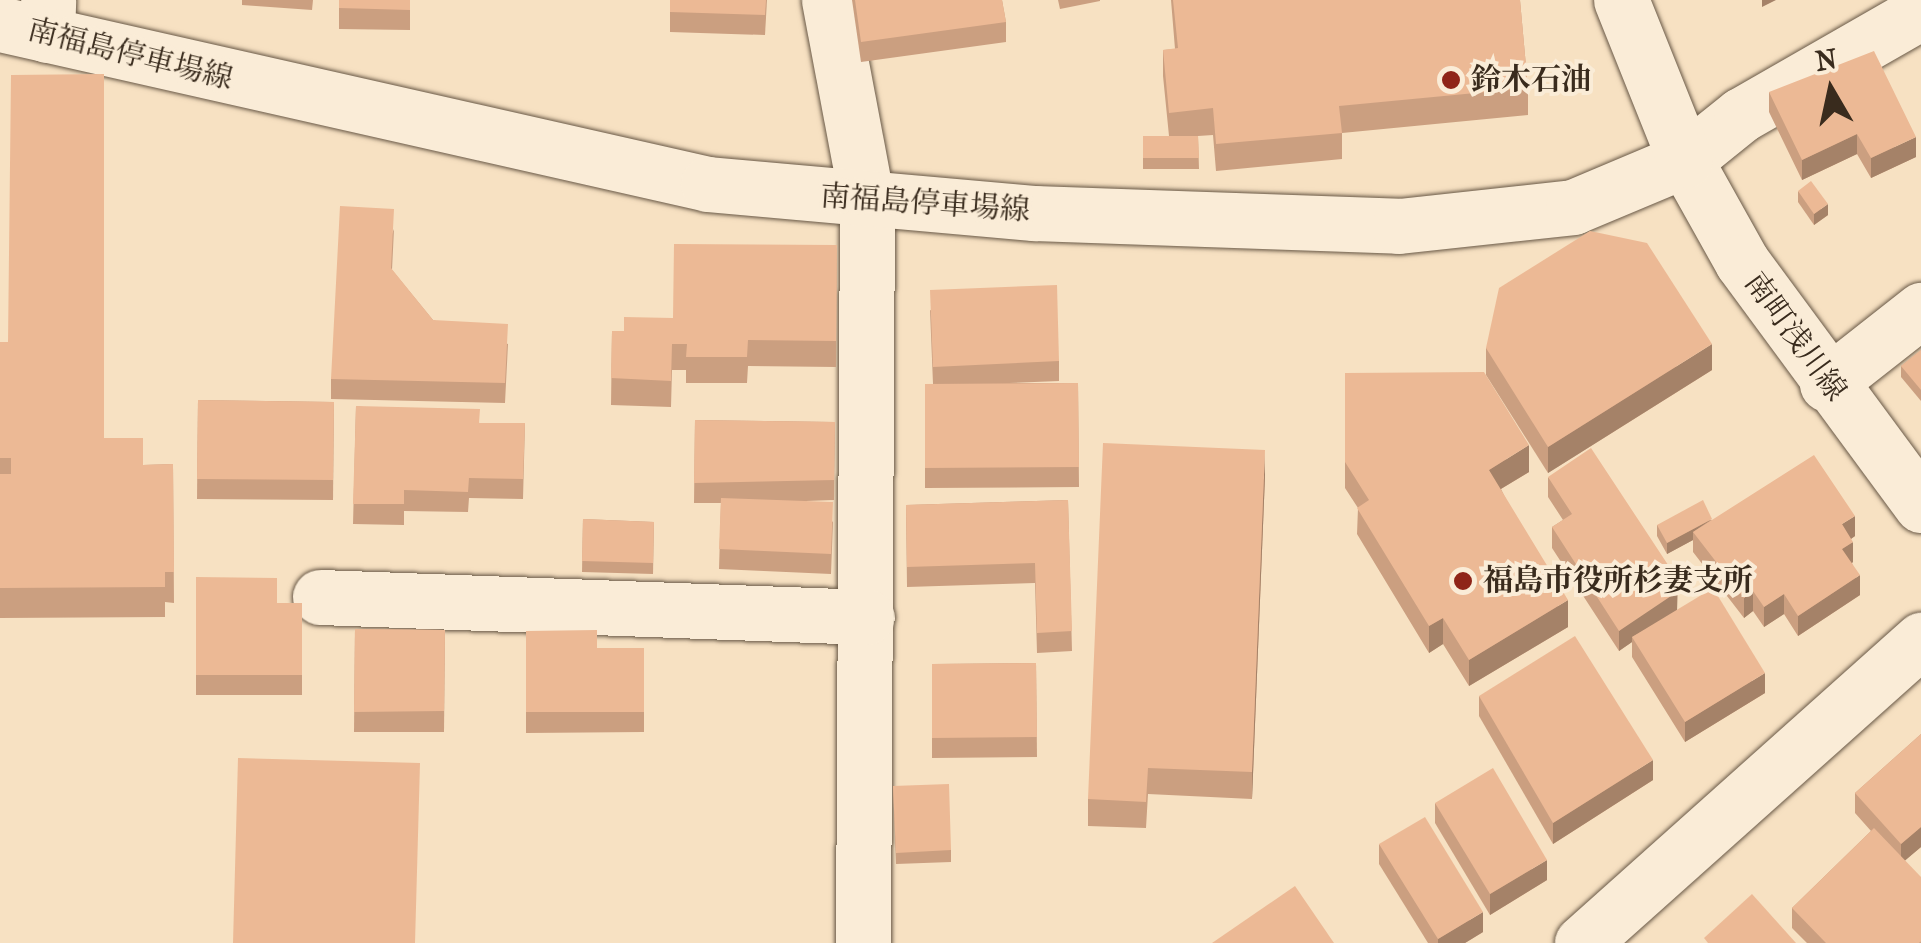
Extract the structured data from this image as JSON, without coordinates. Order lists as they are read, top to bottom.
{
  "streets": {
    "street": ["南福島停車場線", "南町浅川線"]
  },
  "crossings": [
    ["南福島停車場線", "南町浅川線"]
  ],
  "places": ["鈴木石油", "福島市役所杉妻支所"],
  "north": "top"
}
